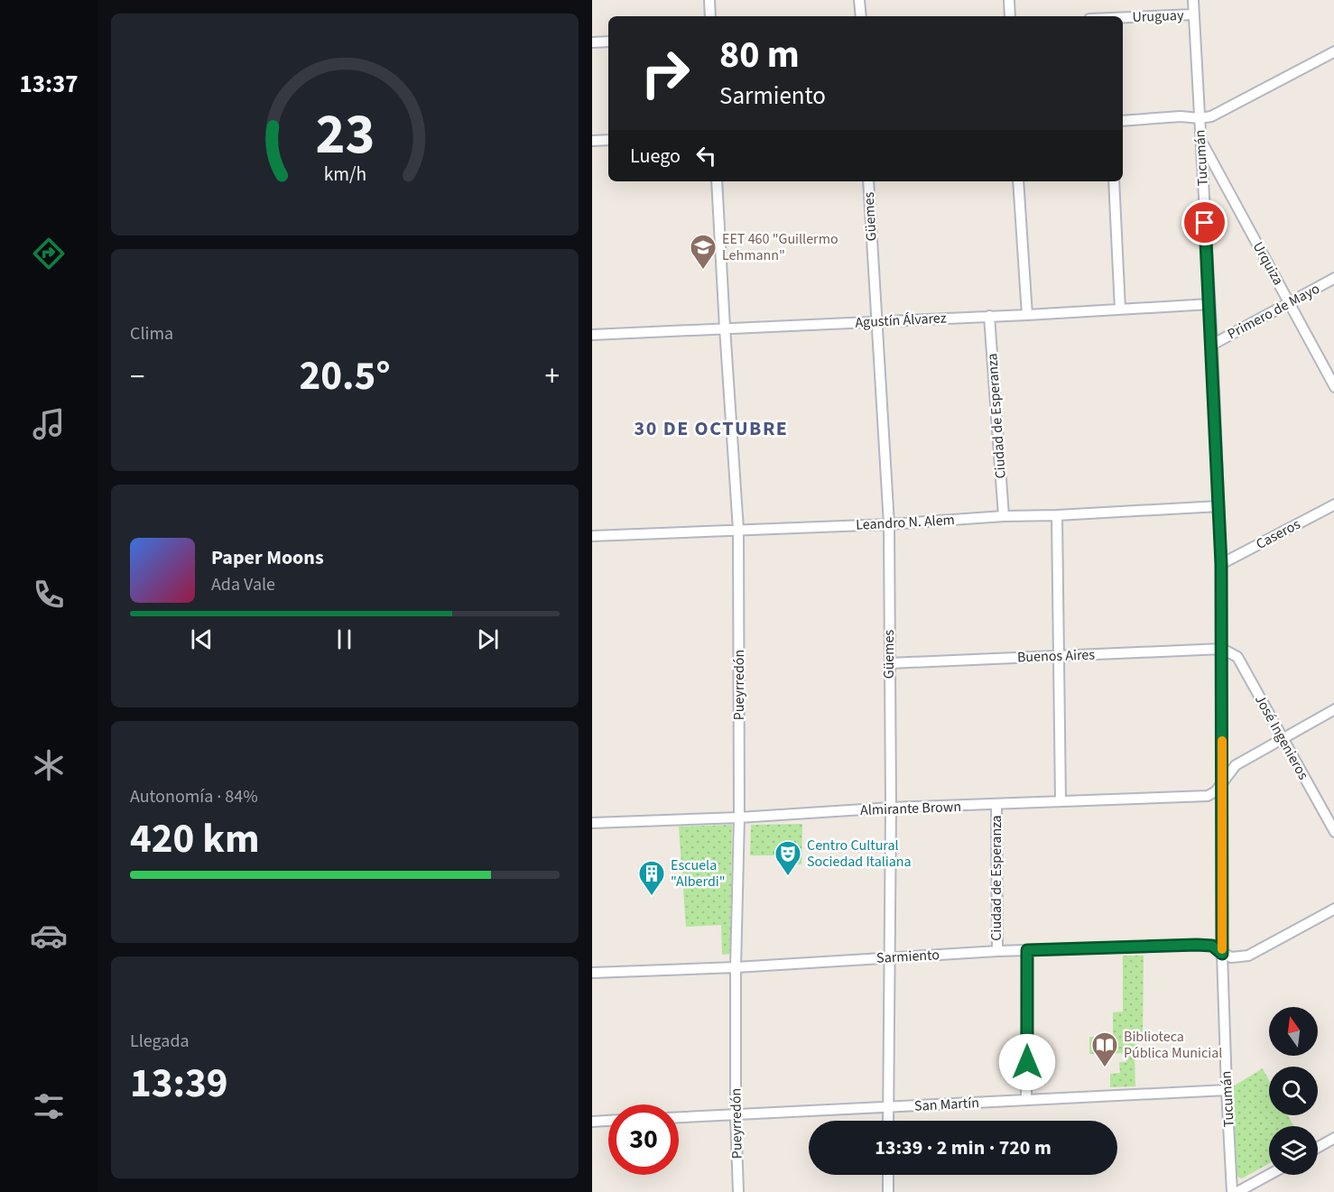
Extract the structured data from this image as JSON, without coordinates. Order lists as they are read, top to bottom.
{
  "streets": {
    "street": [
      "Uruguay",
      "Tucumán",
      "Güemes",
      "Urquiza",
      "Primero de Mayo",
      "Agustín Álvarez",
      "Ciudad de Esperanza",
      "Leandro N. Alem",
      "Caseros",
      "Buenos Aires",
      "Pueyrredón",
      "José Ingenieros",
      "Almirante Brown",
      "Sarmiento",
      "San Martín"
    ]
  },
  "crossings": [
    ["Uruguay", "Tucumán"],
    ["Tucumán", "Urquiza"],
    ["Tucumán", "Primero de Mayo"],
    ["Tucumán", "Agustín Álvarez"],
    ["Tucumán", "Leandro N. Alem"],
    ["Tucumán", "Caseros"],
    ["Tucumán", "Buenos Aires"],
    ["Tucumán", "José Ingenieros"],
    ["Tucumán", "Almirante Brown"],
    ["Tucumán", "Sarmiento"],
    ["Tucumán", "San Martín"],
    ["Güemes", "Agustín Álvarez"],
    ["Güemes", "Leandro N. Alem"],
    ["Güemes", "Buenos Aires"],
    ["Güemes", "Almirante Brown"],
    ["Güemes", "Sarmiento"],
    ["Güemes", "San Martín"],
    ["Urquiza", "Primero de Mayo"],
    ["Agustín Álvarez", "Ciudad de Esperanza"],
    ["Agustín Álvarez", "Pueyrredón"],
    ["Ciudad de Esperanza", "Leandro N. Alem"],
    ["Ciudad de Esperanza", "Almirante Brown"],
    ["Ciudad de Esperanza", "Sarmiento"],
    ["Leandro N. Alem", "Pueyrredón"],
    ["Buenos Aires", "José Ingenieros"],
    ["Pueyrredón", "Almirante Brown"],
    ["Pueyrredón", "Sarmiento"],
    ["Pueyrredón", "San Martín"],
    ["José Ingenieros", "Almirante Brown"]
  ],
  "districts": ["30 DE OCTUBRE"],
  "places": {
    "school or university": ["EET 460 \"Guillermo Lehmann\""],
    "theatre": ["Centro Cultural Sociedad Italiana"],
    "building": ["Escuela \"Alberdi\""],
    "library": ["Biblioteca Pública Municial"]
  },
  "north": "top",
  "page": {
    "tabs": "13:37",
    "turn": ["80 m", "Sarmiento"],
    "then": "Luego",
    "tile": [
      "Clima",
      ["Autonomía · 84%", "420 km"],
      ["Llegada", "13:39"]
    ],
    "heat": ["−", "20.5°", "+"],
    "song": ["Paper Moons", "Ada Vale"],
    "limit": "30",
    "trip": "13:39 · 2 min · 720 m",
    "gauge": ["23", "km/h"]
  }
}
